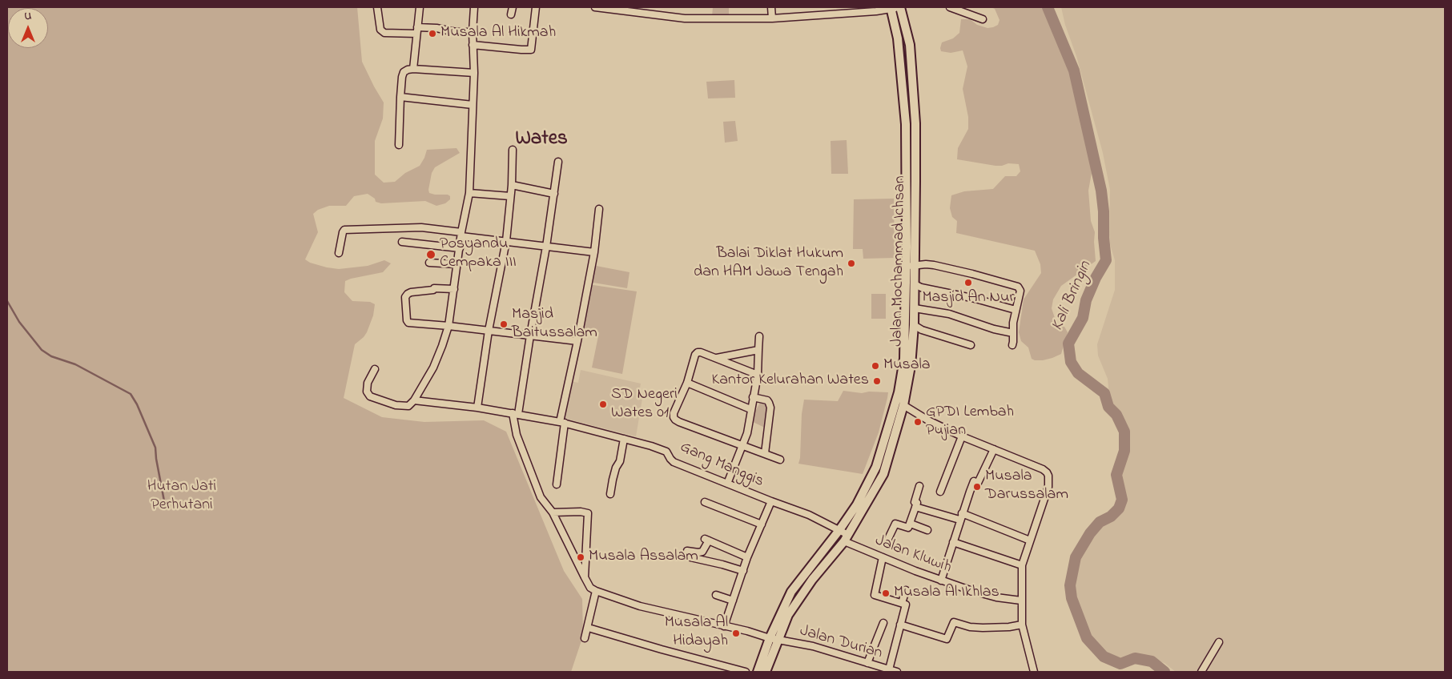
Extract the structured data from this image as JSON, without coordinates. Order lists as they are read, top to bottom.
{
  "streets": {
    "main road": ["Jalan Mochammad Ichsan"],
    "street": ["Gang Manggis", "Jalan Kluwih", "Jalan Durian"]
  },
  "crossings": [
    ["Jalan Mochammad Ichsan", "Gang Manggis"],
    ["Jalan Mochammad Ichsan", "Jalan Kluwih"],
    ["Jalan Mochammad Ichsan", "Jalan Durian"]
  ],
  "districts": ["Wates"],
  "water": ["Kali Bringin"],
  "parks": ["Hutan Jati Perhutani"],
  "places": [
    "Musala Al Hikmah",
    "Posyandu Cempaka III",
    "Balai Diklat Hukum dan HAM Jawa Tengah",
    "Masjid An Nur",
    "Masjid Baitussalam",
    "Musala",
    "Kantor Kelurahan Wates",
    "SD Negeri Wates 01",
    "GPDI Lembah Pujian",
    "Musala Darussalam",
    "Musala Assalam",
    "Musala Al Ikhlas",
    "Musala Al Hidayah"
  ],
  "north": "top"
}
